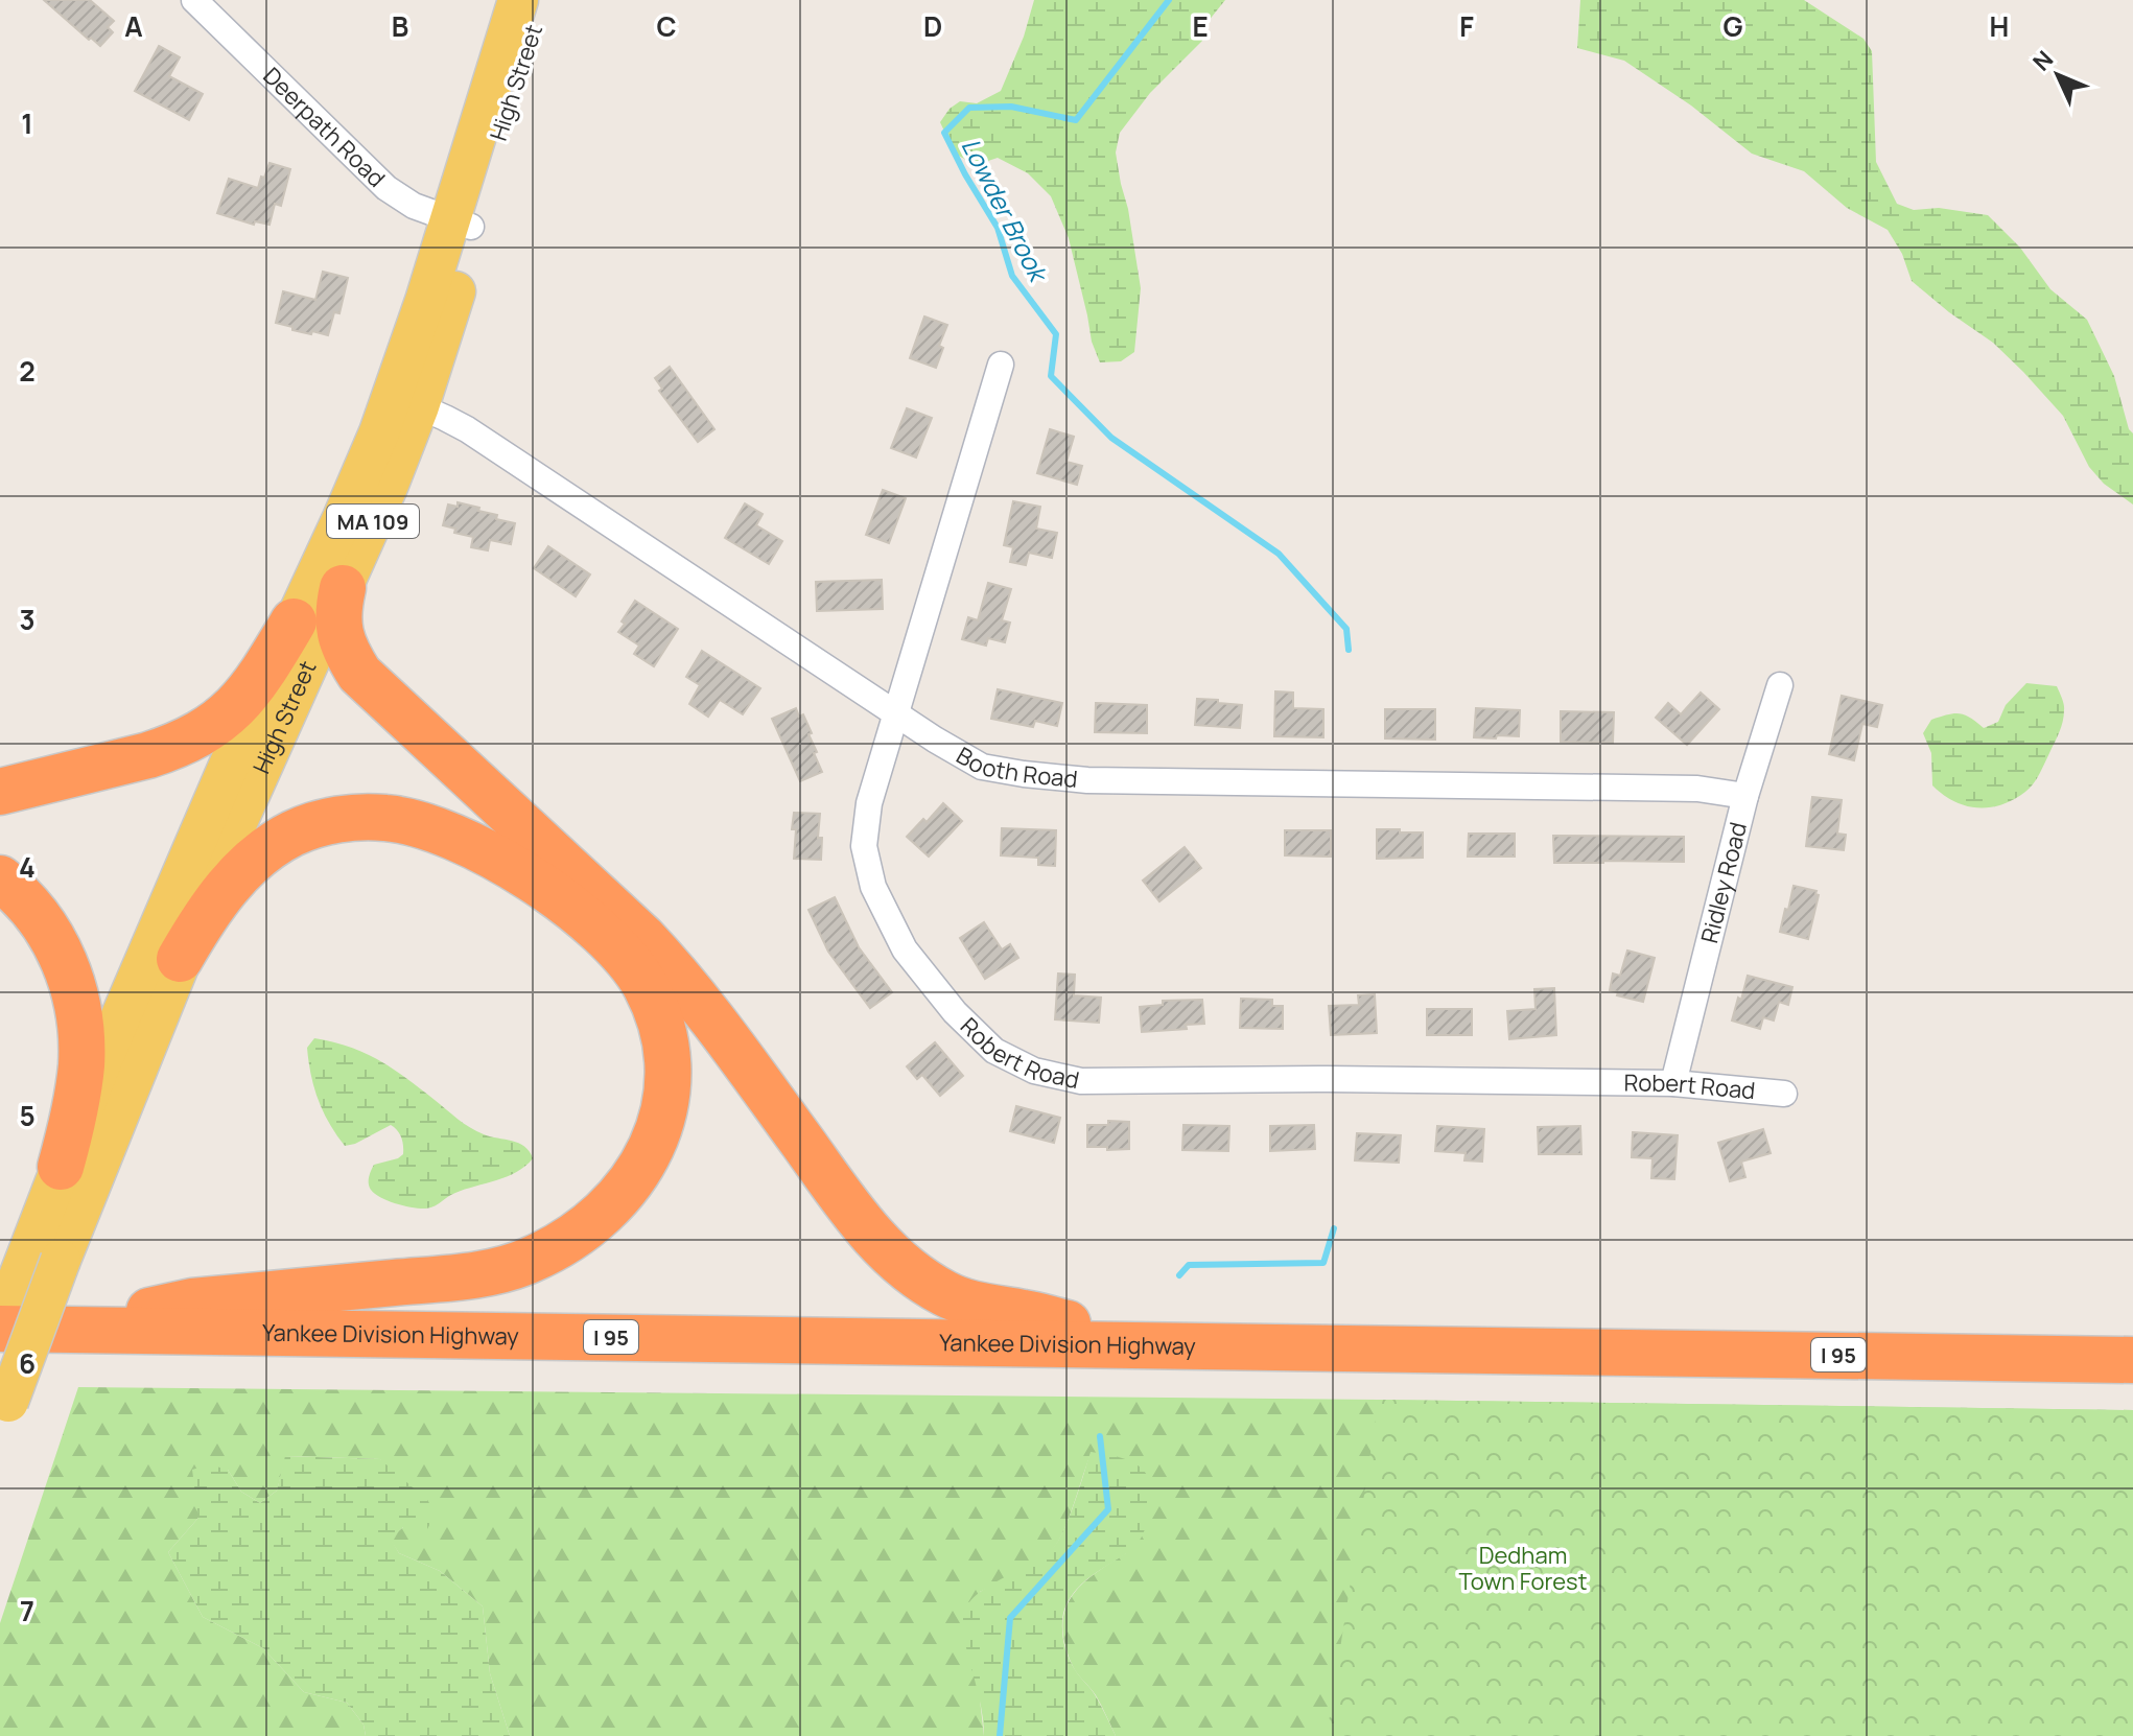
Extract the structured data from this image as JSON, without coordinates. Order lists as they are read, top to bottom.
{
  "streets": {
    "highway": ["Yankee Division Highway", "I 95"],
    "main road": ["High Street", "MA 109"],
    "street": [
      "Deerpath Road",
      "Booth Road",
      "Ridley Road",
      "Robert Road"
    ]
  },
  "crossings": [
    ["High Street", "Deerpath Road"],
    ["High Street", "Booth Road"],
    ["High Street", "Yankee Division Highway"],
    ["Booth Road", "Ridley Road"],
    ["Booth Road", "Robert Road"],
    ["Ridley Road", "Robert Road"]
  ],
  "water": ["Lowder Brook"],
  "parks": ["Dedham Town Forest"],
  "north": "top left",
  "grid": {
    "columns": [
      "A",
      "B",
      "C",
      "D",
      "E",
      "F",
      "G",
      "H"
    ],
    "rows": [
      "1",
      "2",
      "3",
      "4",
      "5",
      "6",
      "7"
    ]
  }
}
